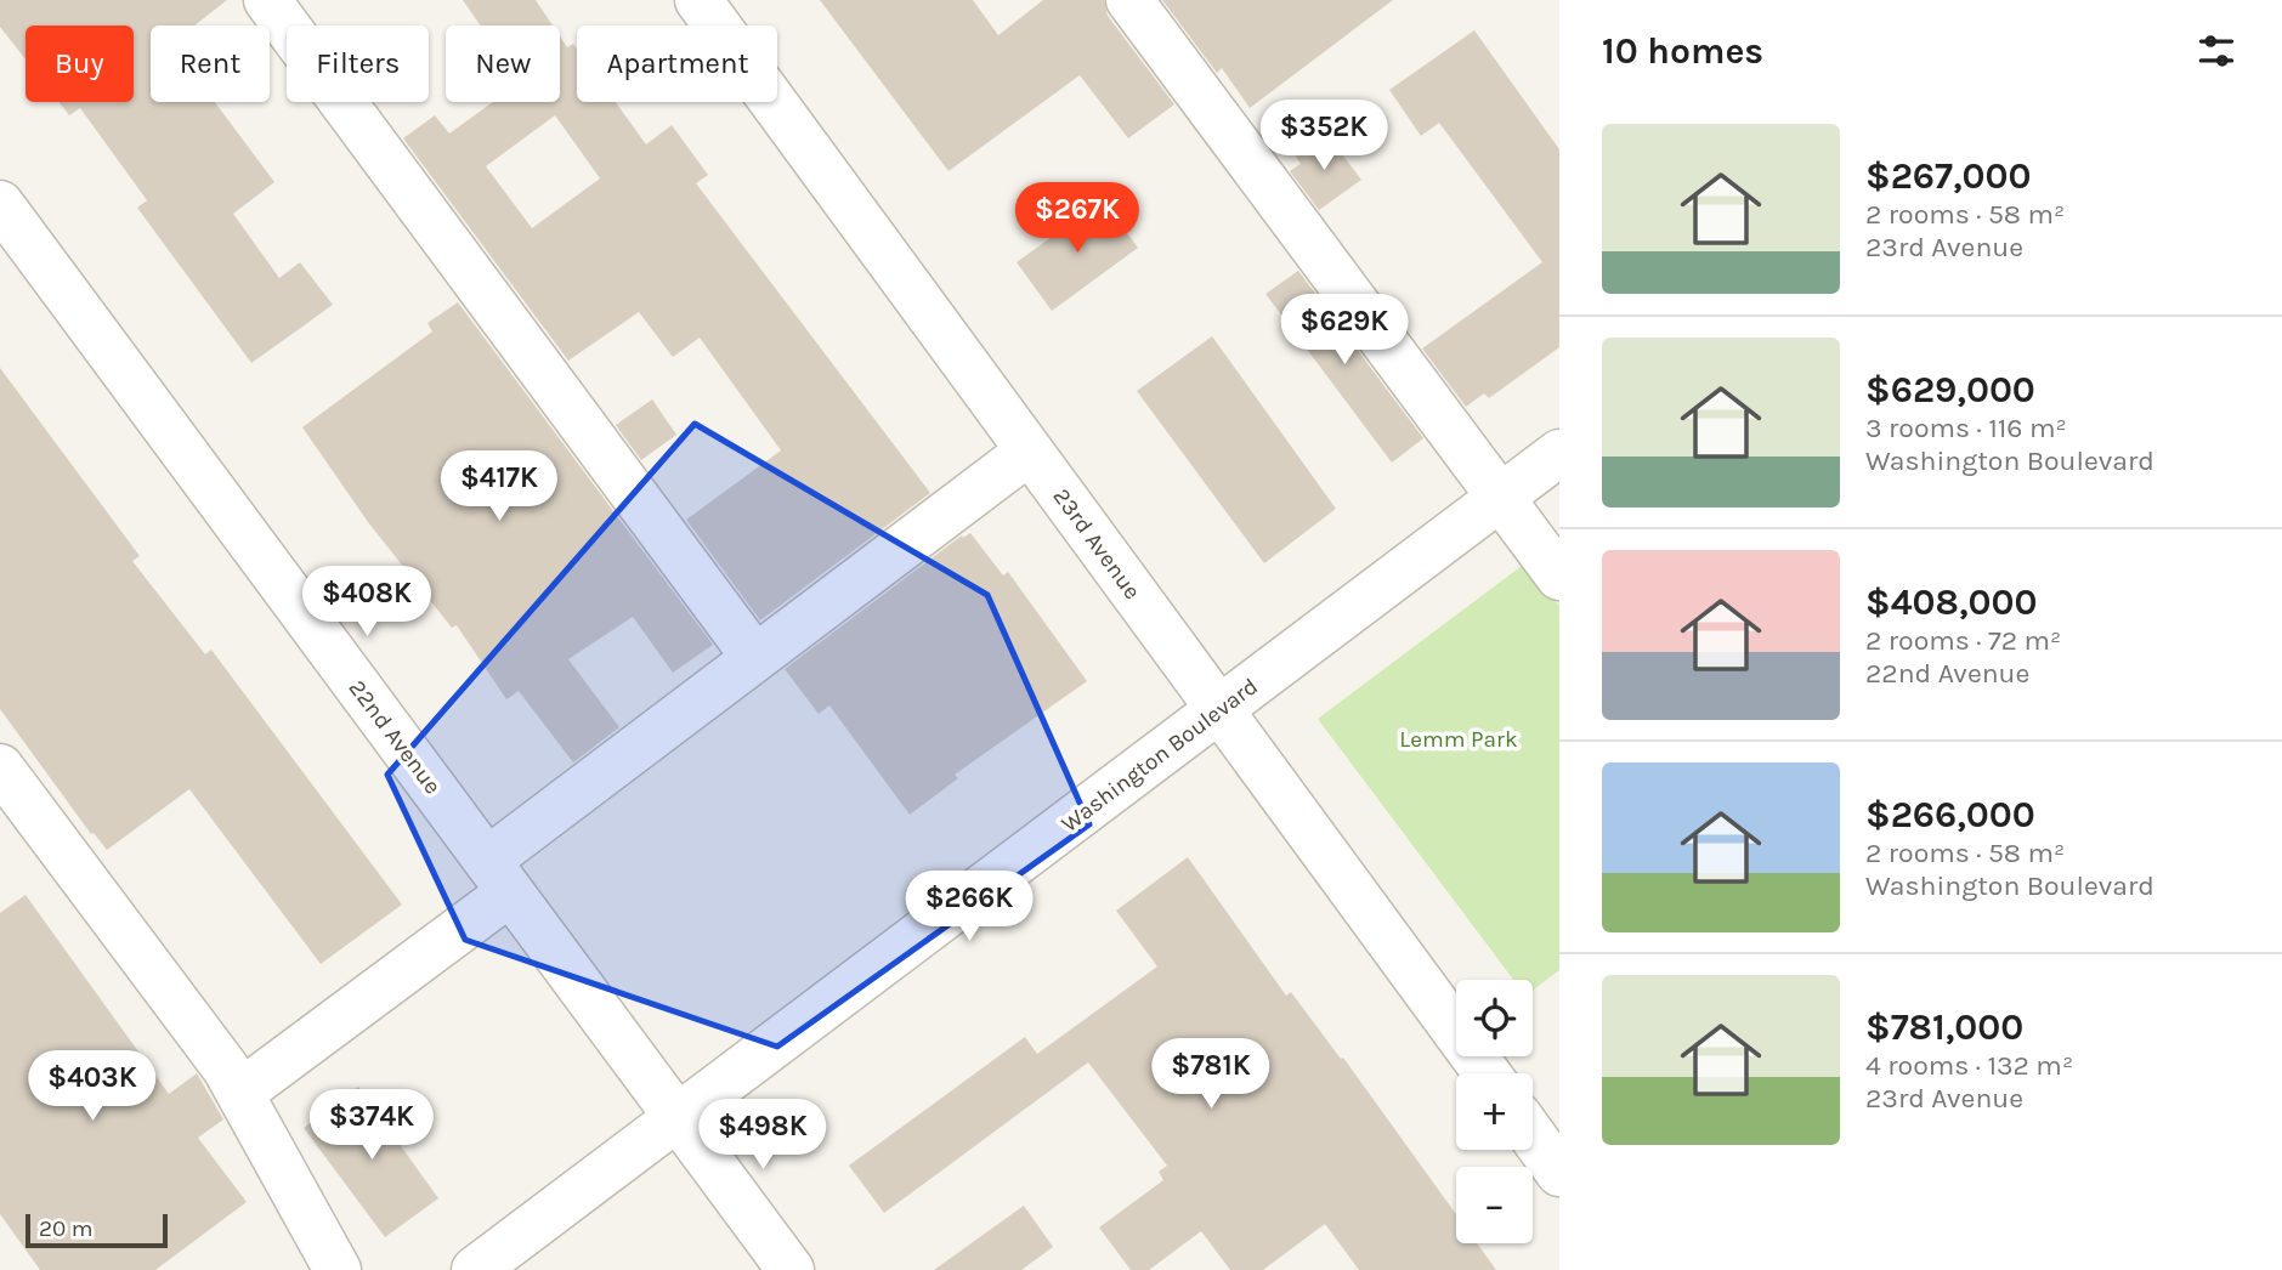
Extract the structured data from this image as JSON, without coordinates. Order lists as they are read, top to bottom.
{
  "streets": {
    "street": ["23rd Avenue", "22nd Avenue", "Washington Boulevard"]
  },
  "crossings": [
    ["23rd Avenue", "Washington Boulevard"],
    ["22nd Avenue", "Washington Boulevard"]
  ],
  "parks": ["Lemm Park"],
  "scale_bar": "20 m",
  "page": {
    "heading": "10 homes",
    "chip": [
      "Buy",
      "Rent",
      "Filters",
      "New",
      "Apartment"
    ],
    "price": [
      "$352K",
      "$267K",
      "$629K",
      "$417K",
      "$408K",
      "$266K",
      "$781K",
      "$403K",
      "$374K",
      "$498K"
    ],
    "list": [
      {
        "name": "$267,000",
        "note": "2 rooms · 58 m² · 23rd Avenue"
      },
      {
        "name": "$629,000",
        "note": "3 rooms · 116 m² · Washington Boulevard"
      },
      {
        "name": "$408,000",
        "note": "2 rooms · 72 m² · 22nd Avenue"
      },
      {
        "name": "$266,000",
        "note": "2 rooms · 58 m² · Washington Boulevard"
      },
      {
        "name": "$781,000",
        "note": "4 rooms · 132 m² · 23rd Avenue"
      }
    ],
    "map_buttons": ["+", "−"],
    "scale": "20 m"
  }
}
